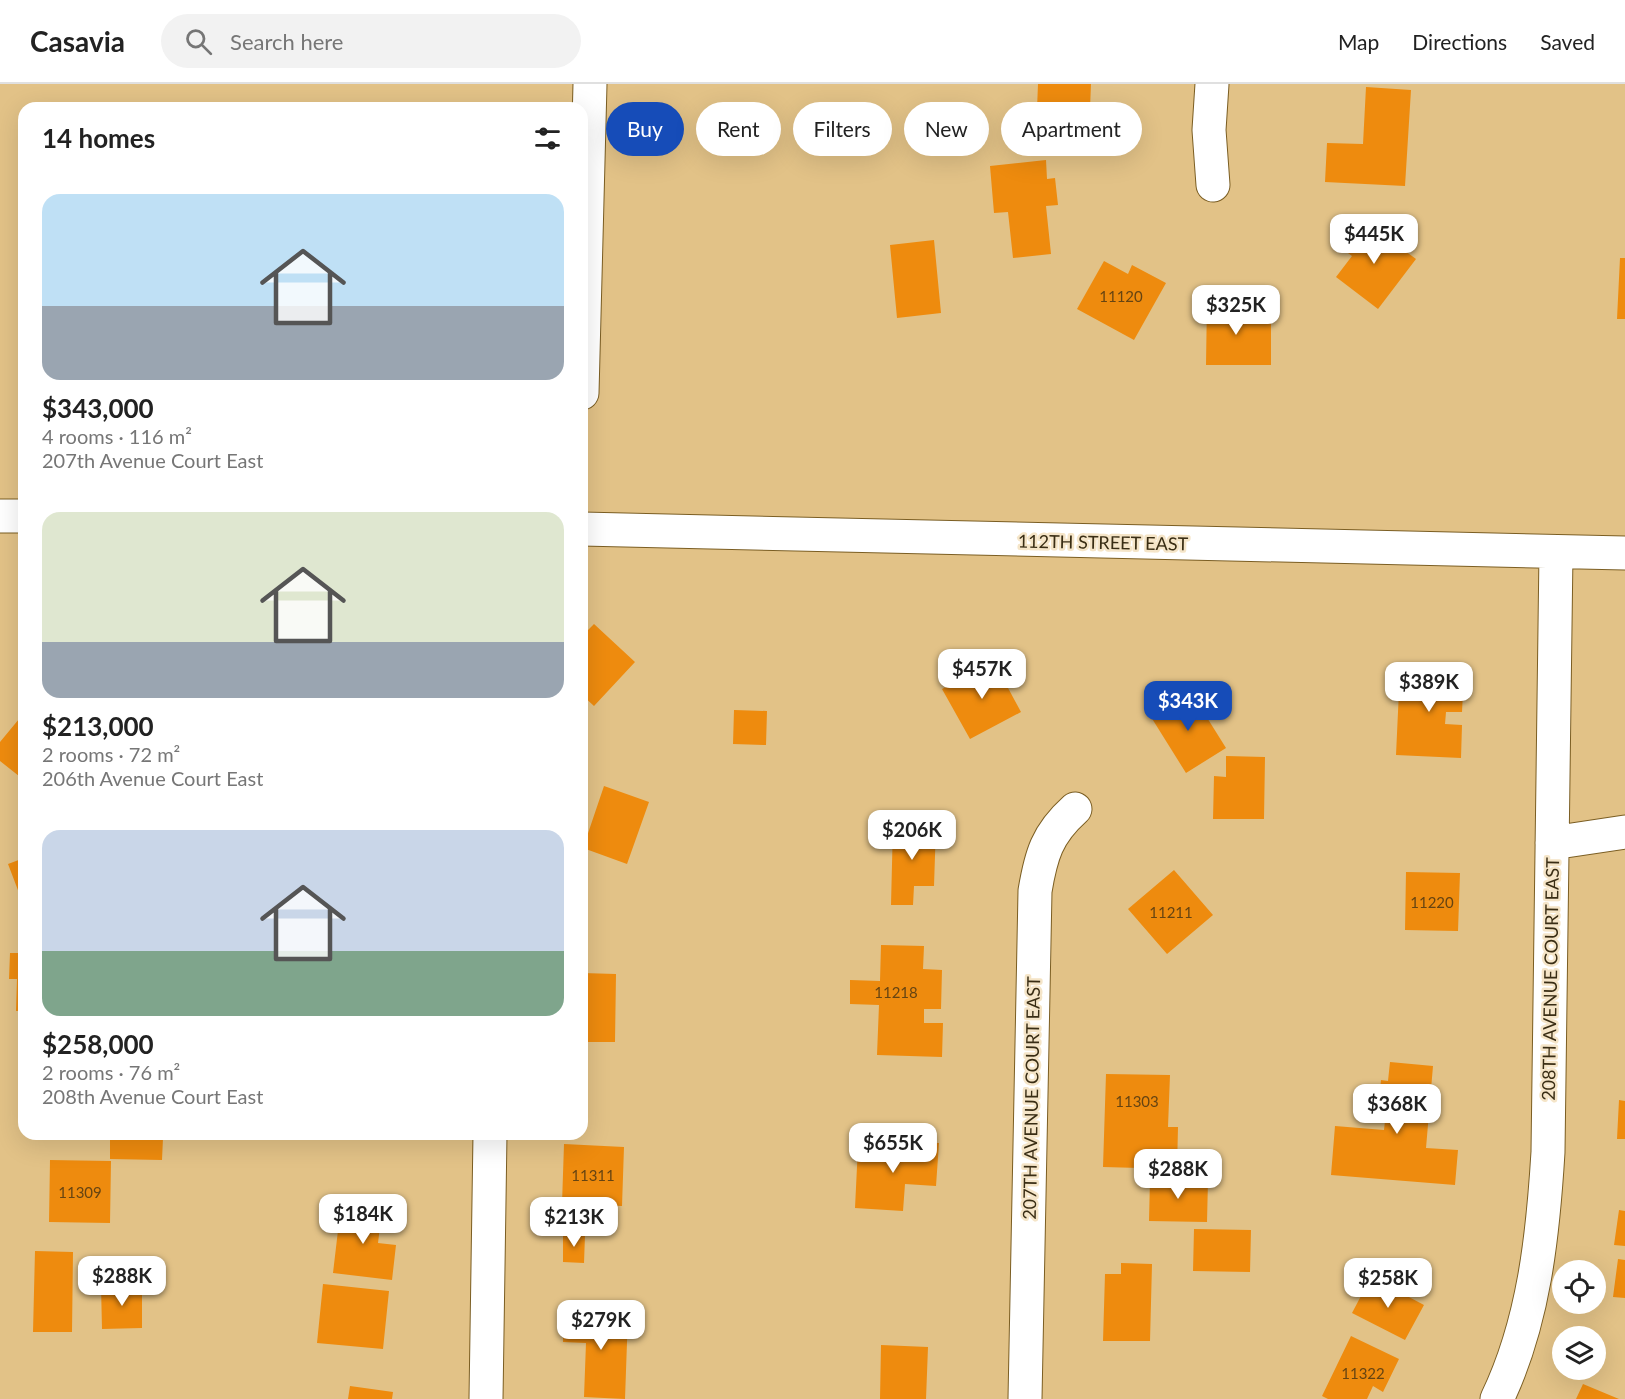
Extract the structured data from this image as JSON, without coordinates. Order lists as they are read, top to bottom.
{
  "streets": {
    "street": ["112TH STREET EAST", "208TH AVENUE COURT EAST", "207TH AVENUE COURT EAST"]
  },
  "crossings": [
    ["112TH STREET EAST", "208TH AVENUE COURT EAST"]
  ],
  "house_numbers": [
    "11120",
    "11220",
    "11211",
    "11218",
    "11303",
    "11311",
    "11309",
    "11322"
  ],
  "page": {
    "header": "Casavia",
    "search": "Search here",
    "nav": ["Map", "Directions", "Saved"],
    "chip": [
      "Buy",
      "Rent",
      "Filters",
      "New",
      "Apartment"
    ],
    "heading": "14 homes",
    "list": [
      {
        "name": "$343,000",
        "note": "4 rooms · 116 m² · 207th Avenue Court East"
      },
      {
        "name": "$213,000",
        "note": "2 rooms · 72 m² · 206th Avenue Court East"
      },
      {
        "name": "$258,000",
        "note": "2 rooms · 76 m² · 208th Avenue Court East"
      }
    ],
    "price": [
      "$445K",
      "$325K",
      "$457K",
      "$389K",
      "$343K",
      "$206K",
      "$368K",
      "$655K",
      "$288K",
      "$184K",
      "$213K",
      "$288K",
      "$258K",
      "$279K"
    ]
  }
}
